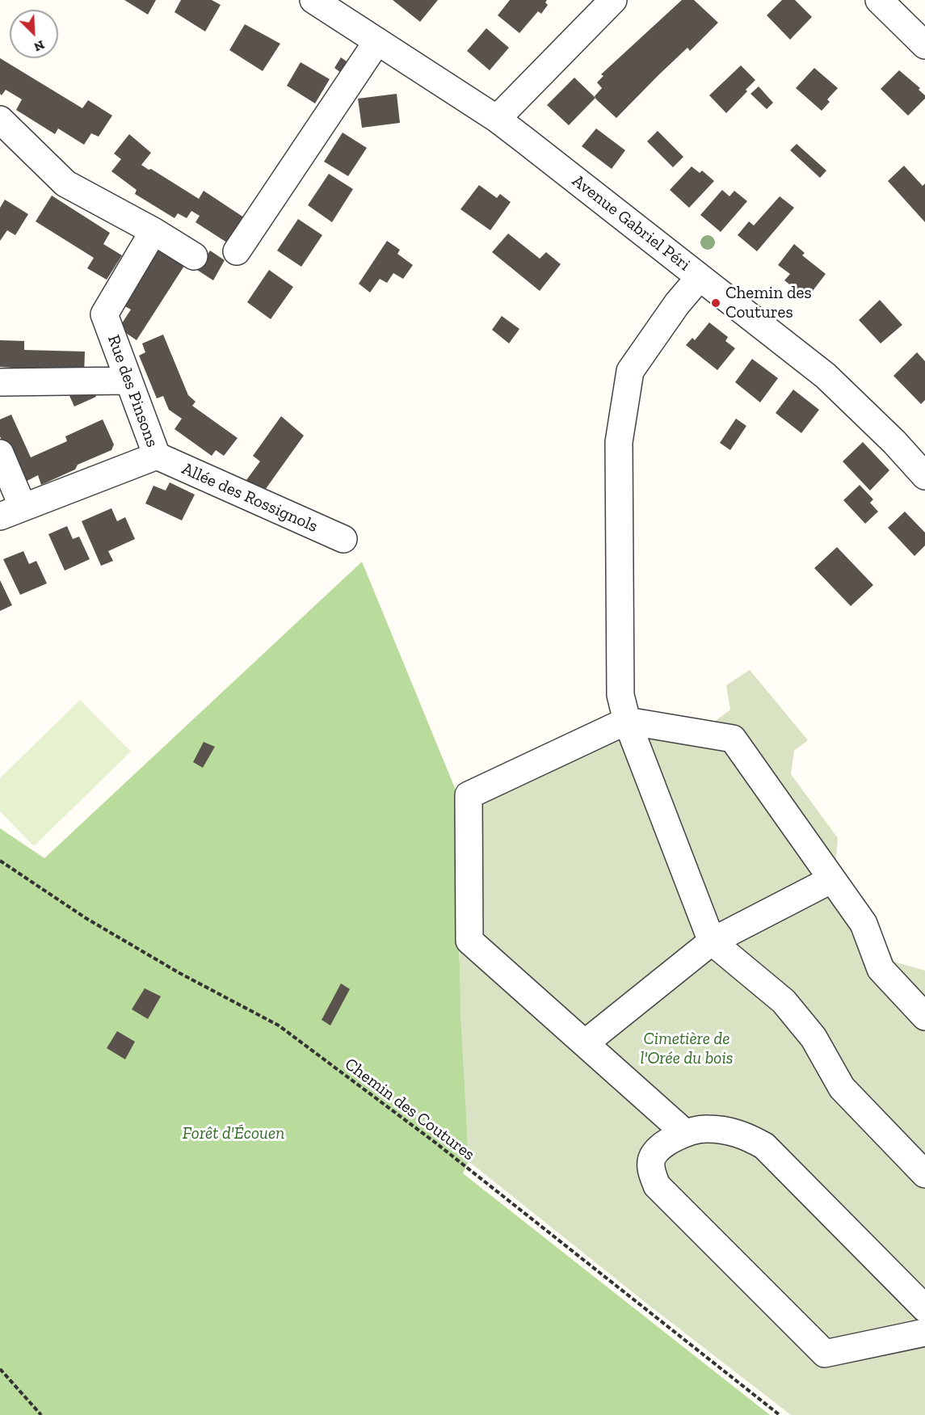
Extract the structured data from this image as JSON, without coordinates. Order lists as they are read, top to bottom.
{
  "streets": {
    "street": ["Avenue Gabriel Péri", "Rue des Pinsons", "Allée des Rossignols"],
    "path": ["Chemin des Coutures"]
  },
  "crossings": [
    ["Rue des Pinsons", "Allée des Rossignols"]
  ],
  "parks": ["Cimetière de l'Orée du bois", "Forêt d'Écouen"],
  "places": ["Chemin des Coutures"],
  "north": "bottom right"
}
